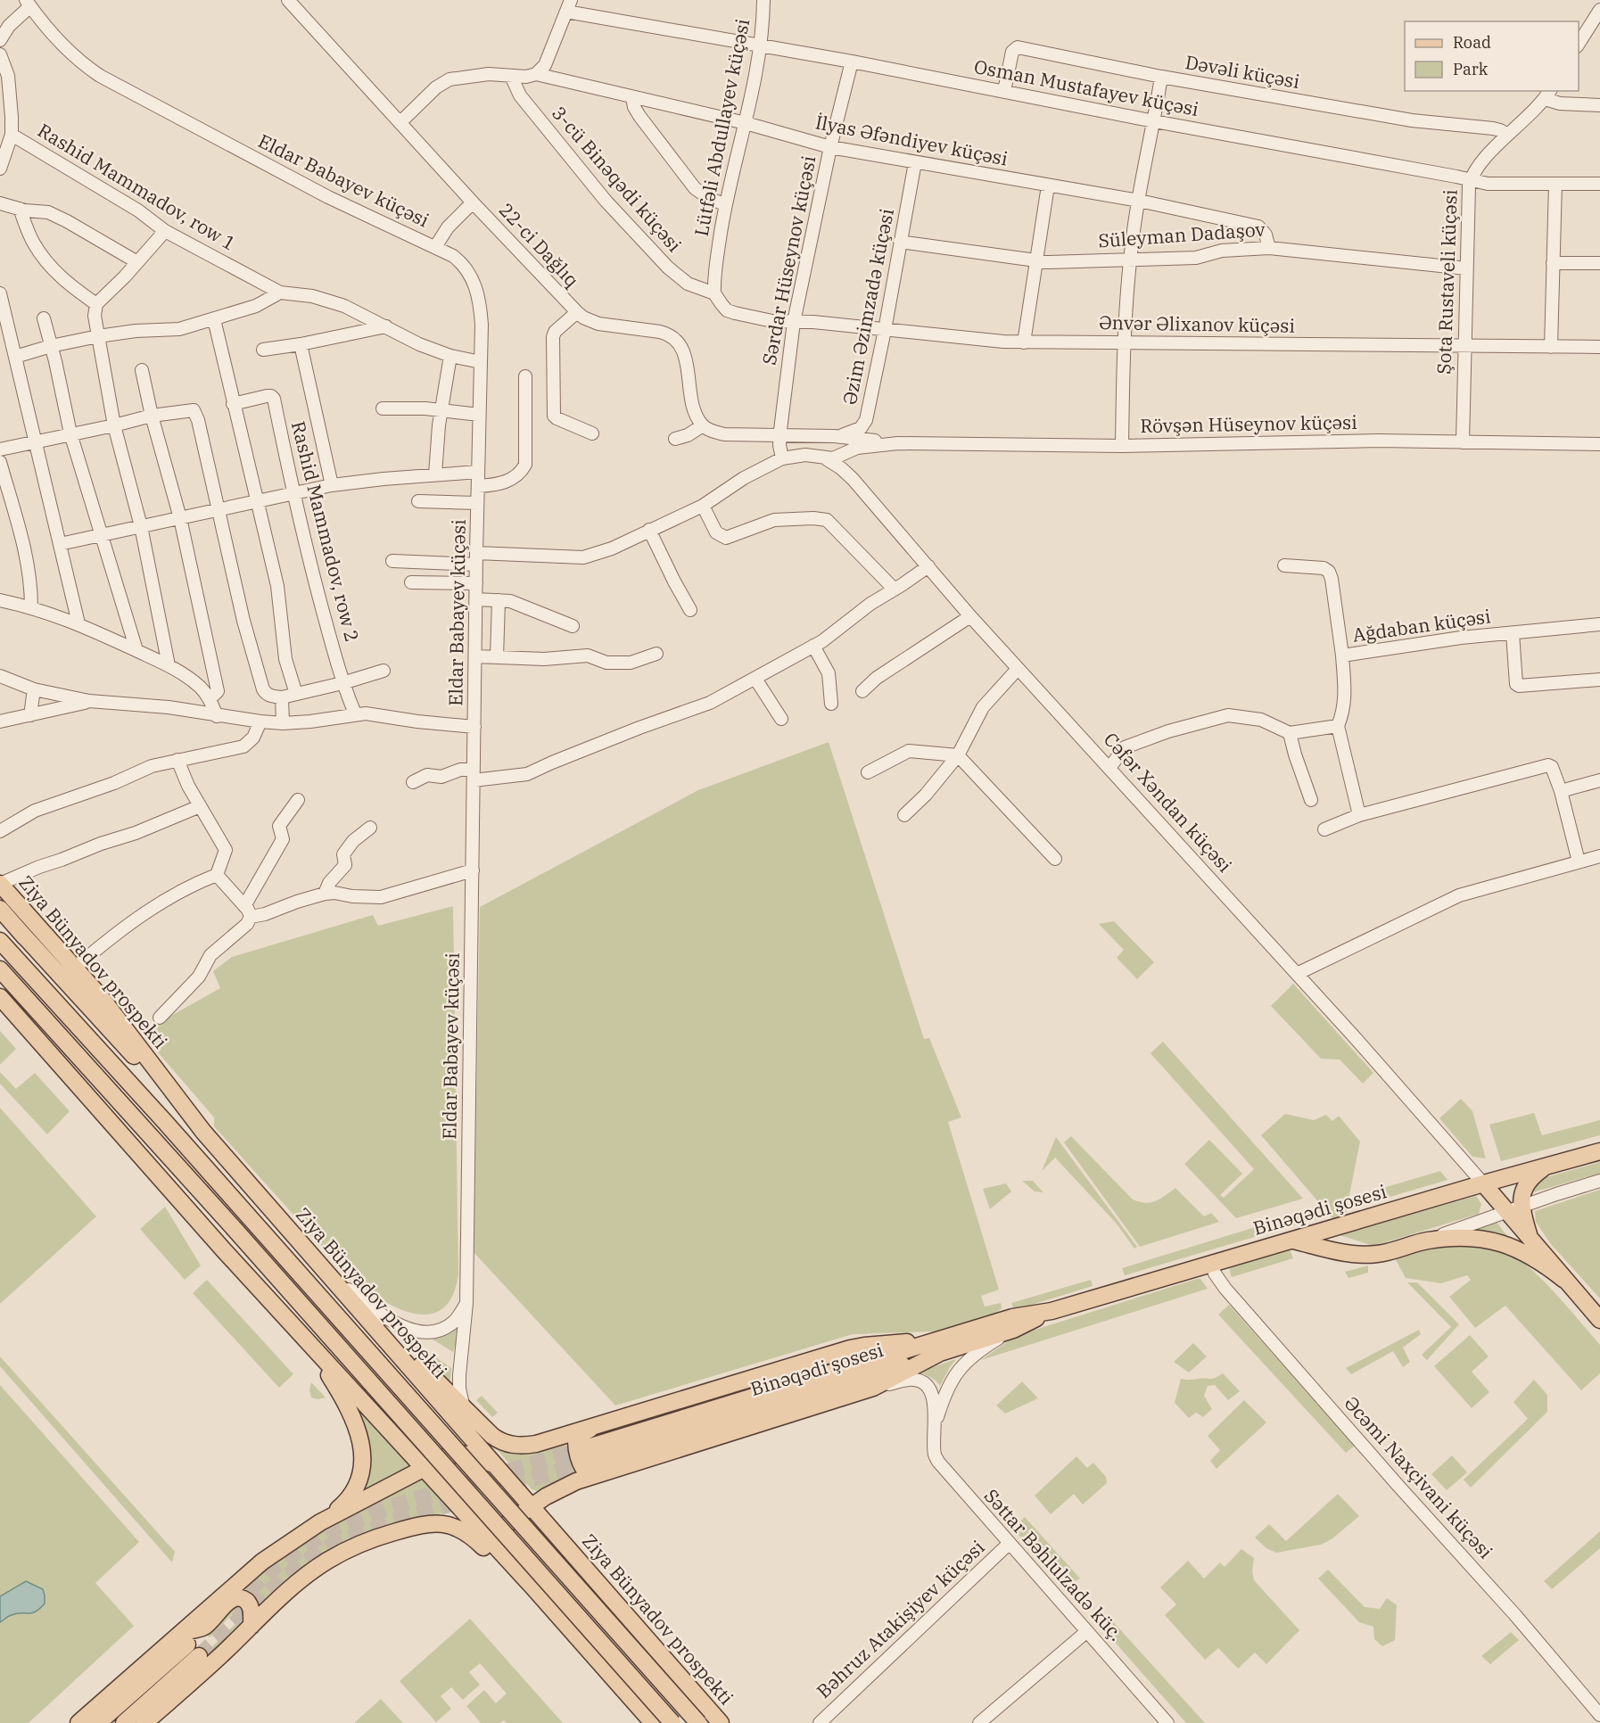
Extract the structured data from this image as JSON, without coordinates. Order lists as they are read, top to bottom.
{
  "streets": {
    "main road": ["Ziya Bünyadov prospekti", "Binəqədi şosesi"],
    "street": [
      "Dəvəli küçəsi",
      "Osman Mustafayev küçəsi",
      "Lütfəli Abdullayev küçəsi",
      "İlyas Əfəndiyev küçəsi",
      "3-cü Binəqədi küçəsi",
      "Eldar Babayev küçəsi",
      "Rashid Mammadov, row 1",
      "Süleyman Dadaşov",
      "22-ci Dağlıq",
      "Sərdar Hüseynov küçəsi",
      "Şota Rustaveli küçəsi",
      "Əzim Əzimzadə küçəsi",
      "Ənvər Əlixanov küçəsi",
      "Rövşən Hüseynov küçəsi",
      "Rashid Mammadov, row 2",
      "Ağdaban küçəsi",
      "Cəfər Xəndan küçəsi",
      "Əcəmi Naxçivani küçəsi",
      "Səttar Bəhlulzadə küç.",
      "Bəhruz Atakişiyev küçəsi"
    ]
  },
  "crossings": [
    ["Dəvəli küçəsi", "Osman Mustafayev küçəsi"],
    ["Dəvəli küçəsi", "Şota Rustaveli küçəsi"],
    ["Osman Mustafayev küçəsi", "Lütfəli Abdullayev küçəsi"],
    ["Osman Mustafayev küçəsi", "Sərdar Hüseynov küçəsi"],
    ["Osman Mustafayev küçəsi", "Şota Rustaveli küçəsi"],
    ["Lütfəli Abdullayev küçəsi", "İlyas Əfəndiyev küçəsi"],
    ["Lütfəli Abdullayev küçəsi", "3-cü Binəqədi küçəsi"],
    ["İlyas Əfəndiyev küçəsi", "3-cü Binəqədi küçəsi"],
    ["İlyas Əfəndiyev küçəsi", "Süleyman Dadaşov"],
    ["İlyas Əfəndiyev küçəsi", "22-ci Dağlıq"],
    ["İlyas Əfəndiyev küçəsi", "Sərdar Hüseynov küçəsi"],
    ["İlyas Əfəndiyev küçəsi", "Əzim Əzimzadə küçəsi"],
    ["3-cü Binəqədi küçəsi", "Sərdar Hüseynov küçəsi"],
    ["3-cü Binəqədi küçəsi", "Ənvər Əlixanov küçəsi"],
    ["Eldar Babayev küçəsi", "Rashid Mammadov, row 1"],
    ["Eldar Babayev küçəsi", "Ziya Bünyadov prospekti"],
    ["Süleyman Dadaşov", "Şota Rustaveli küçəsi"],
    ["Süleyman Dadaşov", "Əzim Əzimzadə küçəsi"],
    ["Sərdar Hüseynov küçəsi", "Ənvər Əlixanov küçəsi"],
    ["Şota Rustaveli küçəsi", "Ənvər Əlixanov küçəsi"],
    ["Şota Rustaveli küçəsi", "Rövşən Hüseynov küçəsi"],
    ["Əzim Əzimzadə küçəsi", "Ənvər Əlixanov küçəsi"],
    ["Cəfər Xəndan küçəsi", "Binəqədi şosesi"],
    ["Binəqədi şosesi", "Əcəmi Naxçivani küçəsi"],
    ["Səttar Bəhlulzadə küç.", "Bəhruz Atakişiyev küçəsi"]
  ],
  "legend": ["Road", "Park"]
}
